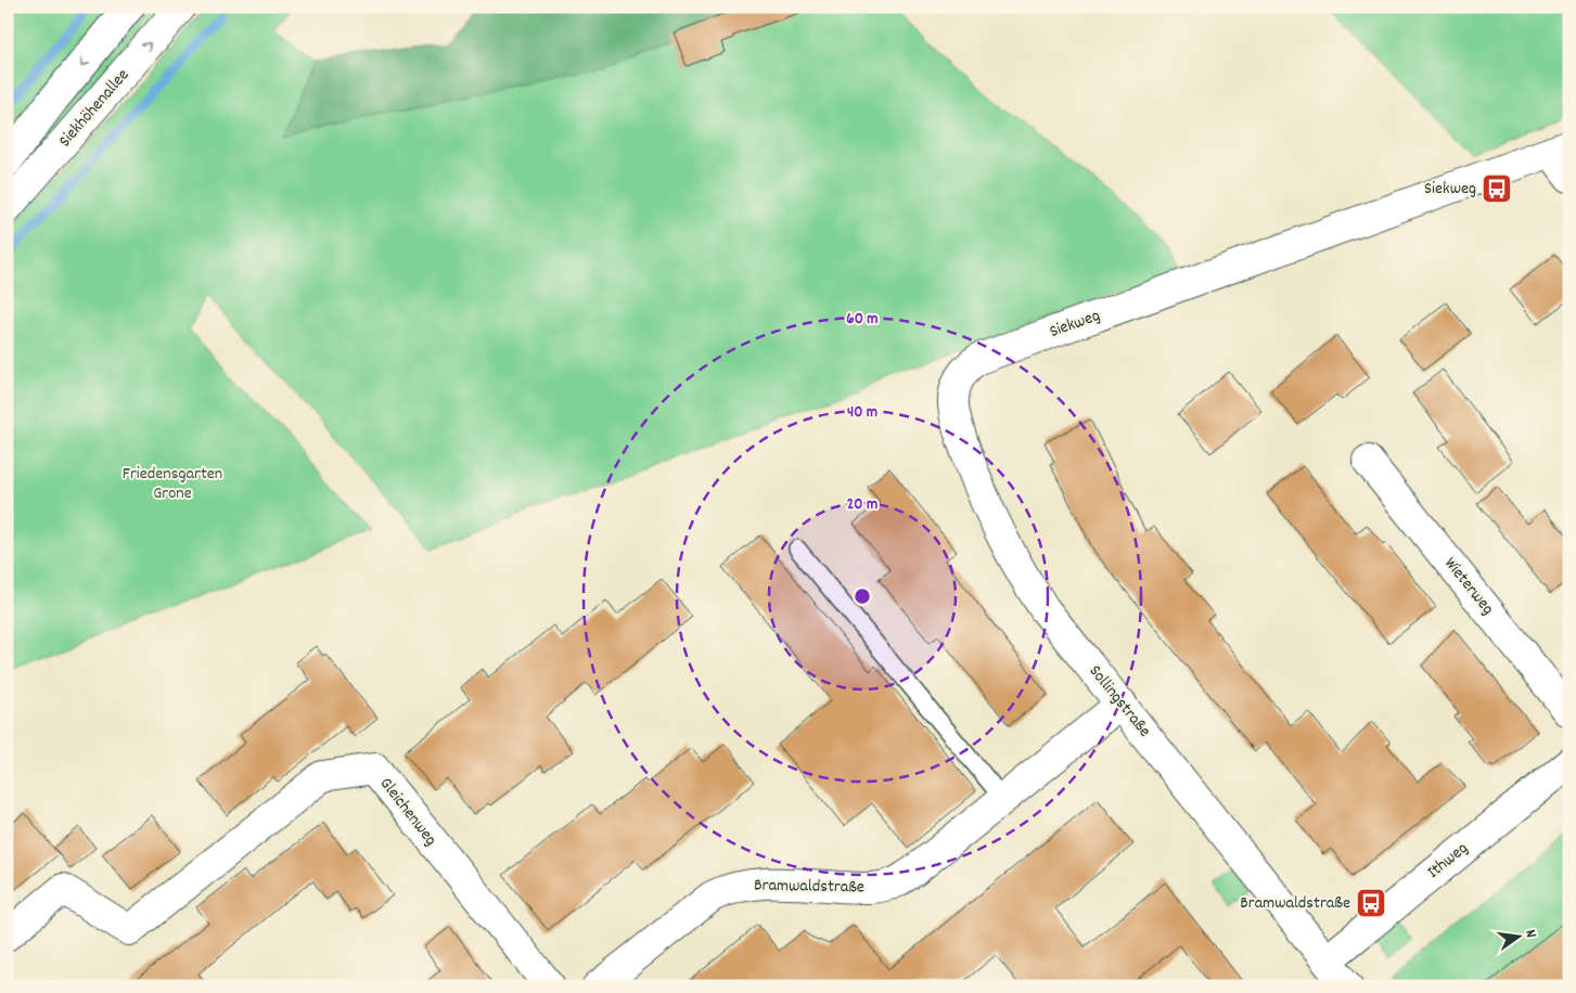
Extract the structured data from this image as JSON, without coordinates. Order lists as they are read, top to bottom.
{
  "streets": {
    "street": [
      "Siekhöhenallee",
      "Siekweg",
      "Wieterweg",
      "Sollingstraße",
      "Gleichenweg",
      "Ithweg",
      "Bramwaldstraße"
    ]
  },
  "crossings": [
    ["Siekweg", "Sollingstraße"],
    ["Sollingstraße", "Ithweg"],
    ["Sollingstraße", "Bramwaldstraße"]
  ],
  "parks": ["Friedensgarten Grone"],
  "places": {
    "bus stop": ["Siekweg", "Bramwaldstraße"]
  },
  "north": "right",
  "rings": ["60 m", "40 m", "20 m"]
}
